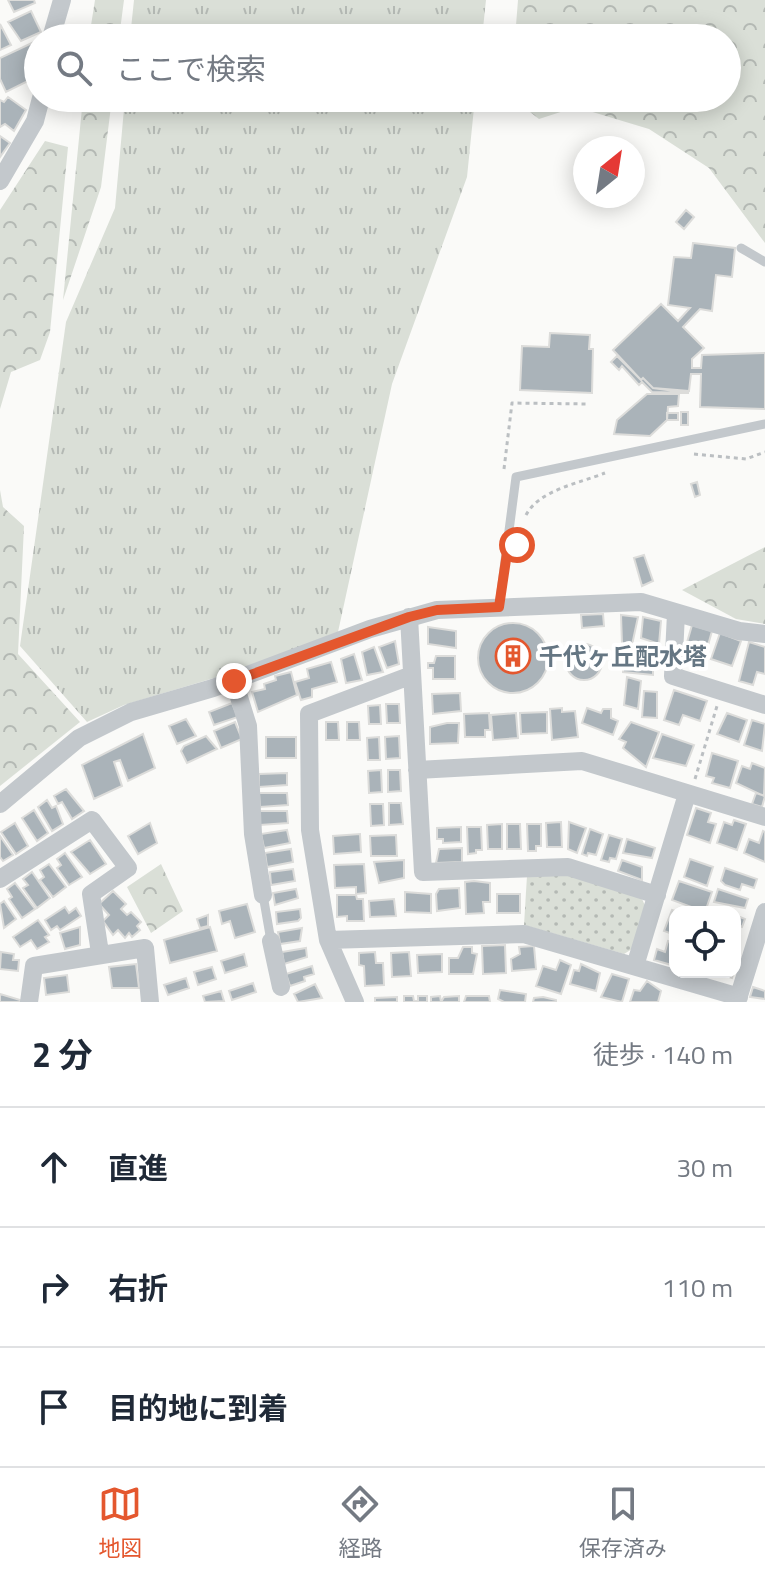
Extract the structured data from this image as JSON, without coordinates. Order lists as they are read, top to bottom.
{
  "places": {
    "building": ["千代ヶ丘配水塔"]
  },
  "north": "top right",
  "page": {
    "search": "ここで検索",
    "heading": ["2 分", "徒歩 · 140 m"],
    "list": [
      ["直進", "30 m"],
      ["右折", "110 m"],
      "目的地に到着"
    ],
    "nav": ["地図", "経路", "保存済み"]
  }
}
